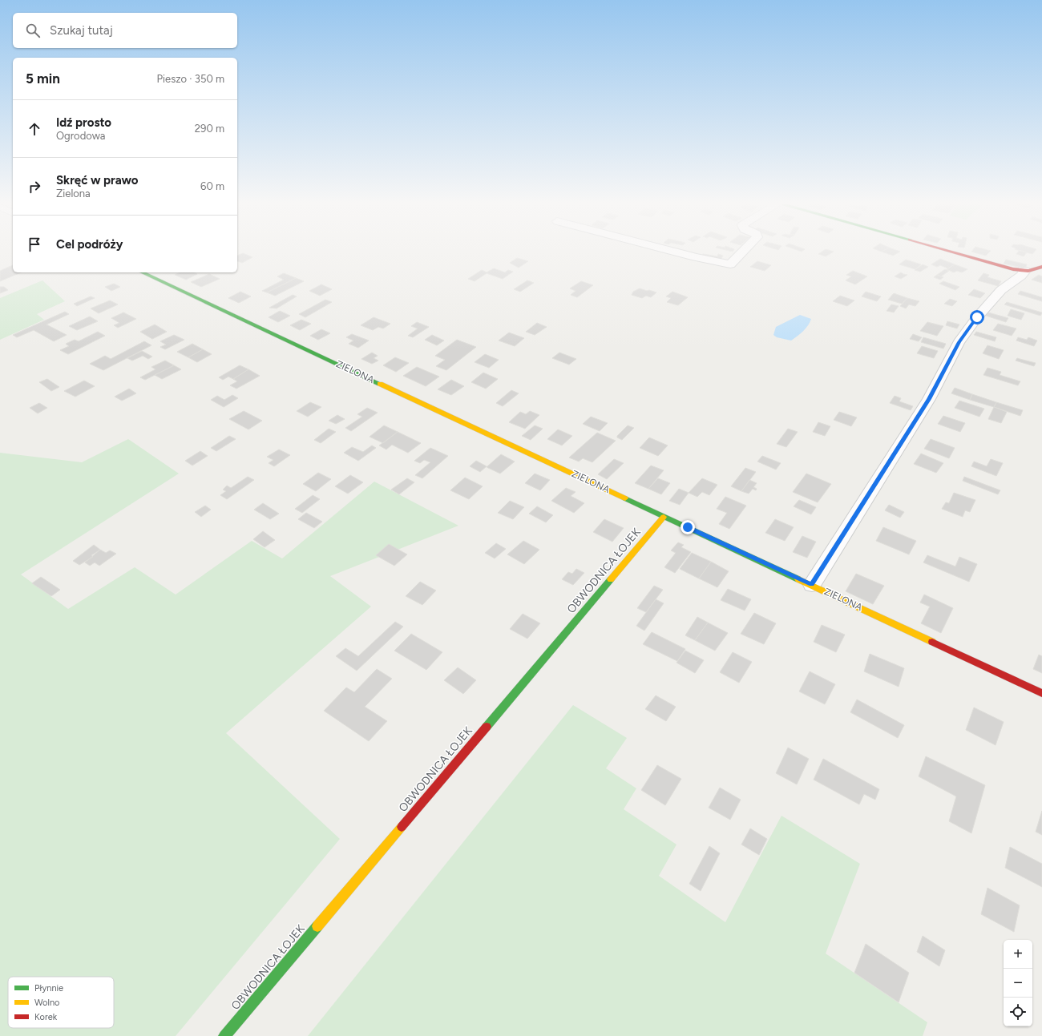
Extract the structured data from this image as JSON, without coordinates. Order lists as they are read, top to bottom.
{
  "streets": {
    "street": ["ZIELONA", "OBWODNICA ŁOJEK"]
  },
  "crossings": [
    ["ZIELONA", "OBWODNICA ŁOJEK"]
  ],
  "legend": ["Płynnie", "Wolno", "Korek"],
  "page": {
    "search": "Szukaj tutaj",
    "heading": ["5 min", "Pieszo · 350 m"],
    "list": [
      ["Idź prosto", "Ogrodowa", "290 m"],
      ["Skręć w prawo", "Zielona", "60 m"],
      "Cel podróży"
    ],
    "map_buttons": ["+", "−"]
  }
}
